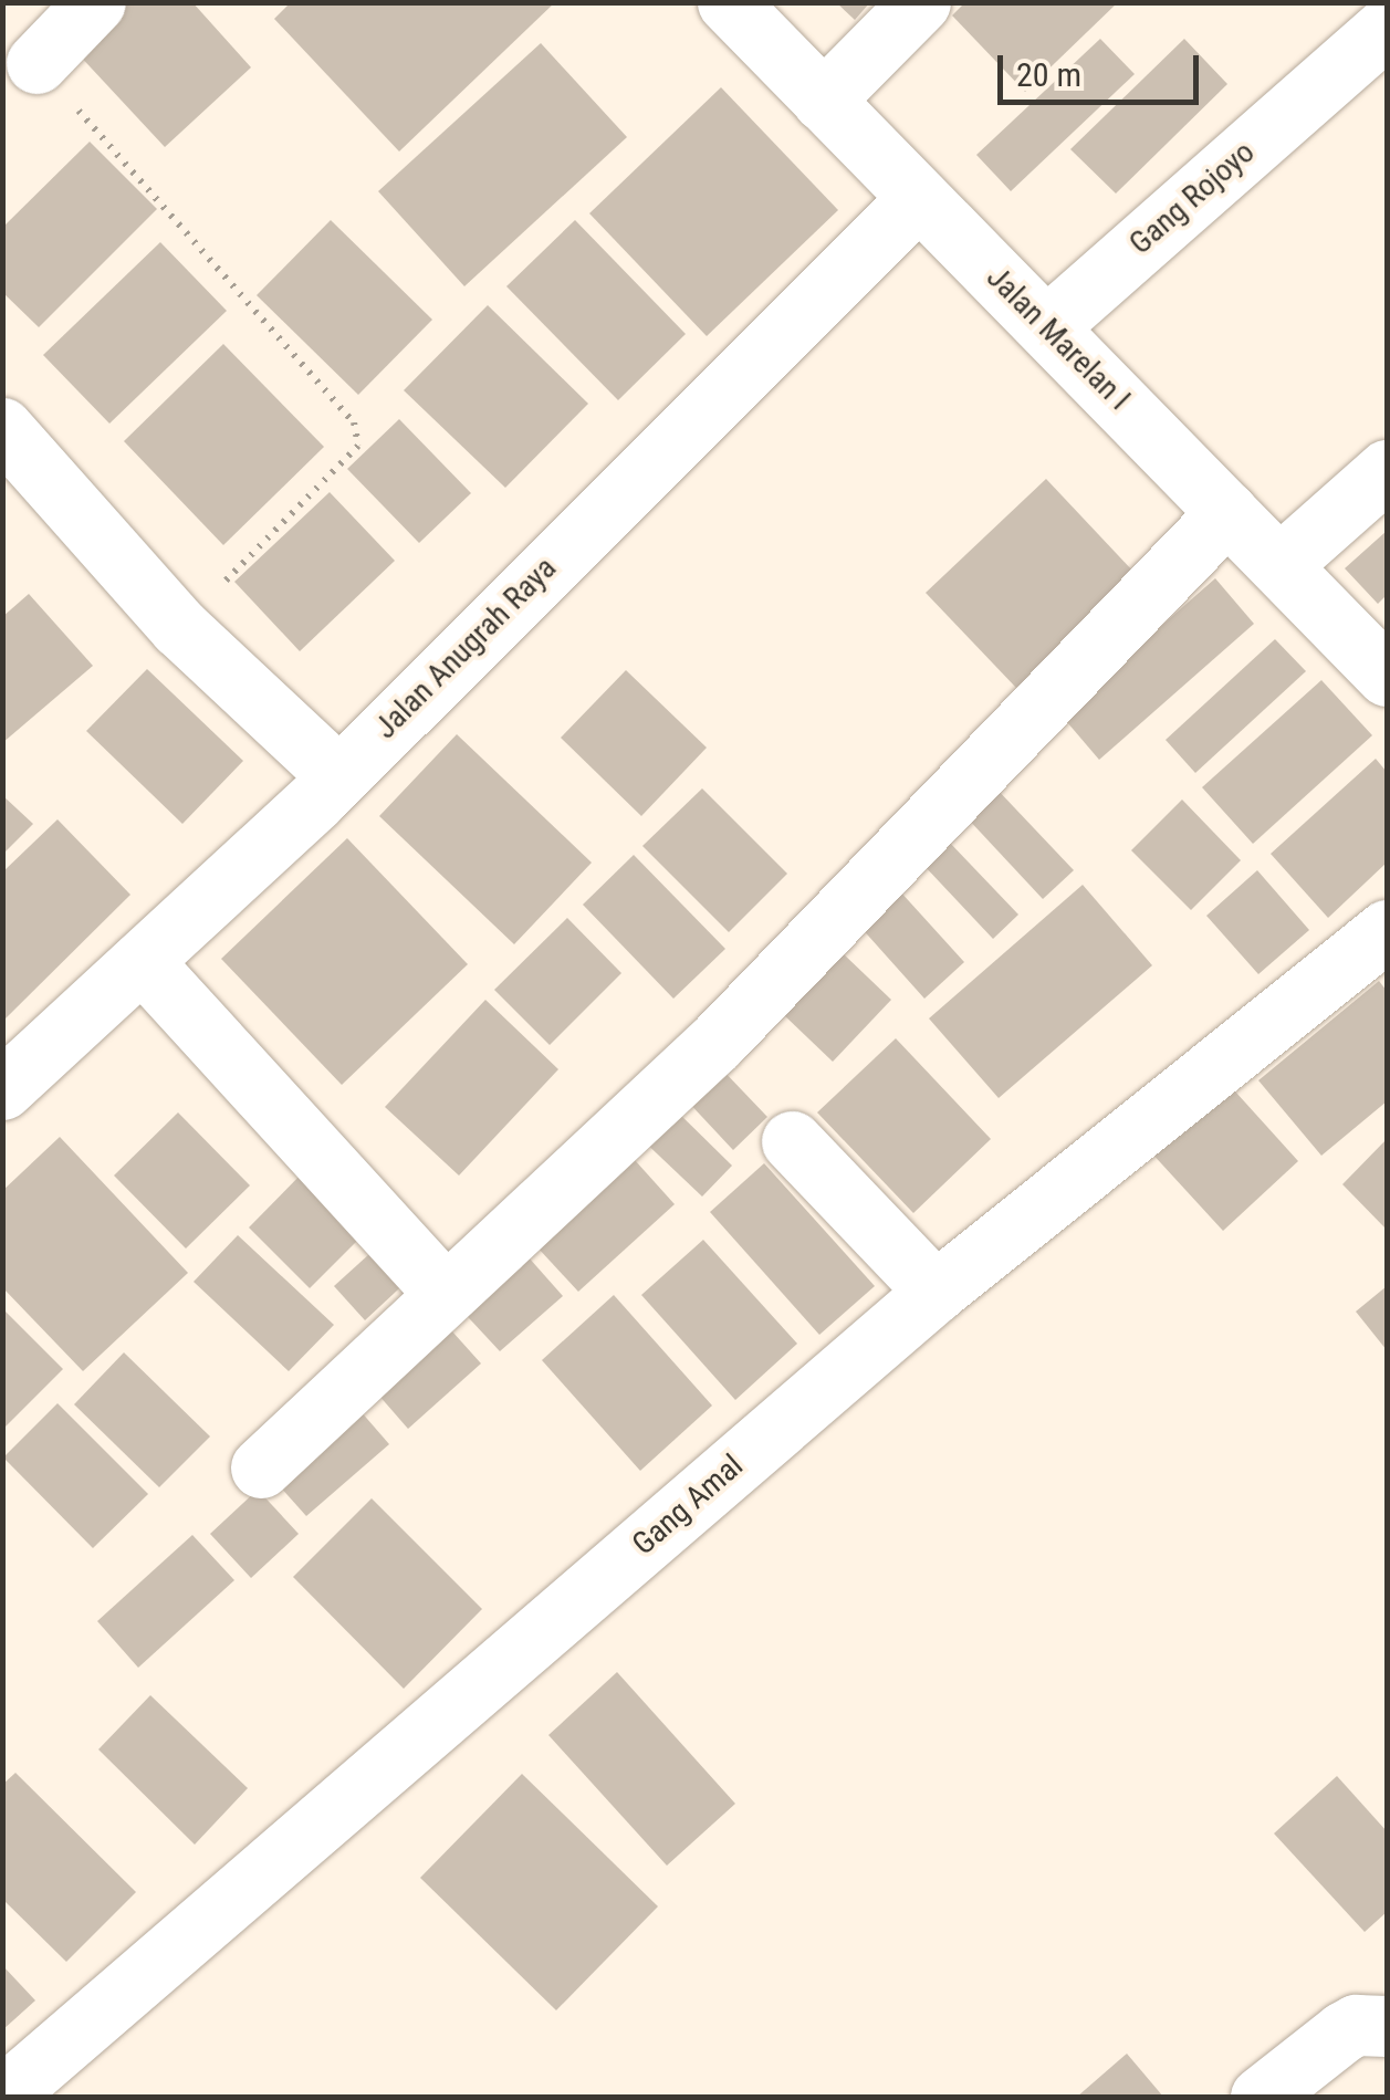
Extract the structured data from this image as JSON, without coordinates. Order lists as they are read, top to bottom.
{
  "streets": {
    "street": [
      "Gang Rojoyo",
      "Jalan Marelan I",
      "Jalan Anugrah Raya",
      "Gang Amal"
    ]
  },
  "crossings": [
    ["Gang Rojoyo", "Jalan Marelan I"],
    ["Jalan Marelan I", "Jalan Anugrah Raya"]
  ],
  "scale_bar": "20 m"
}
